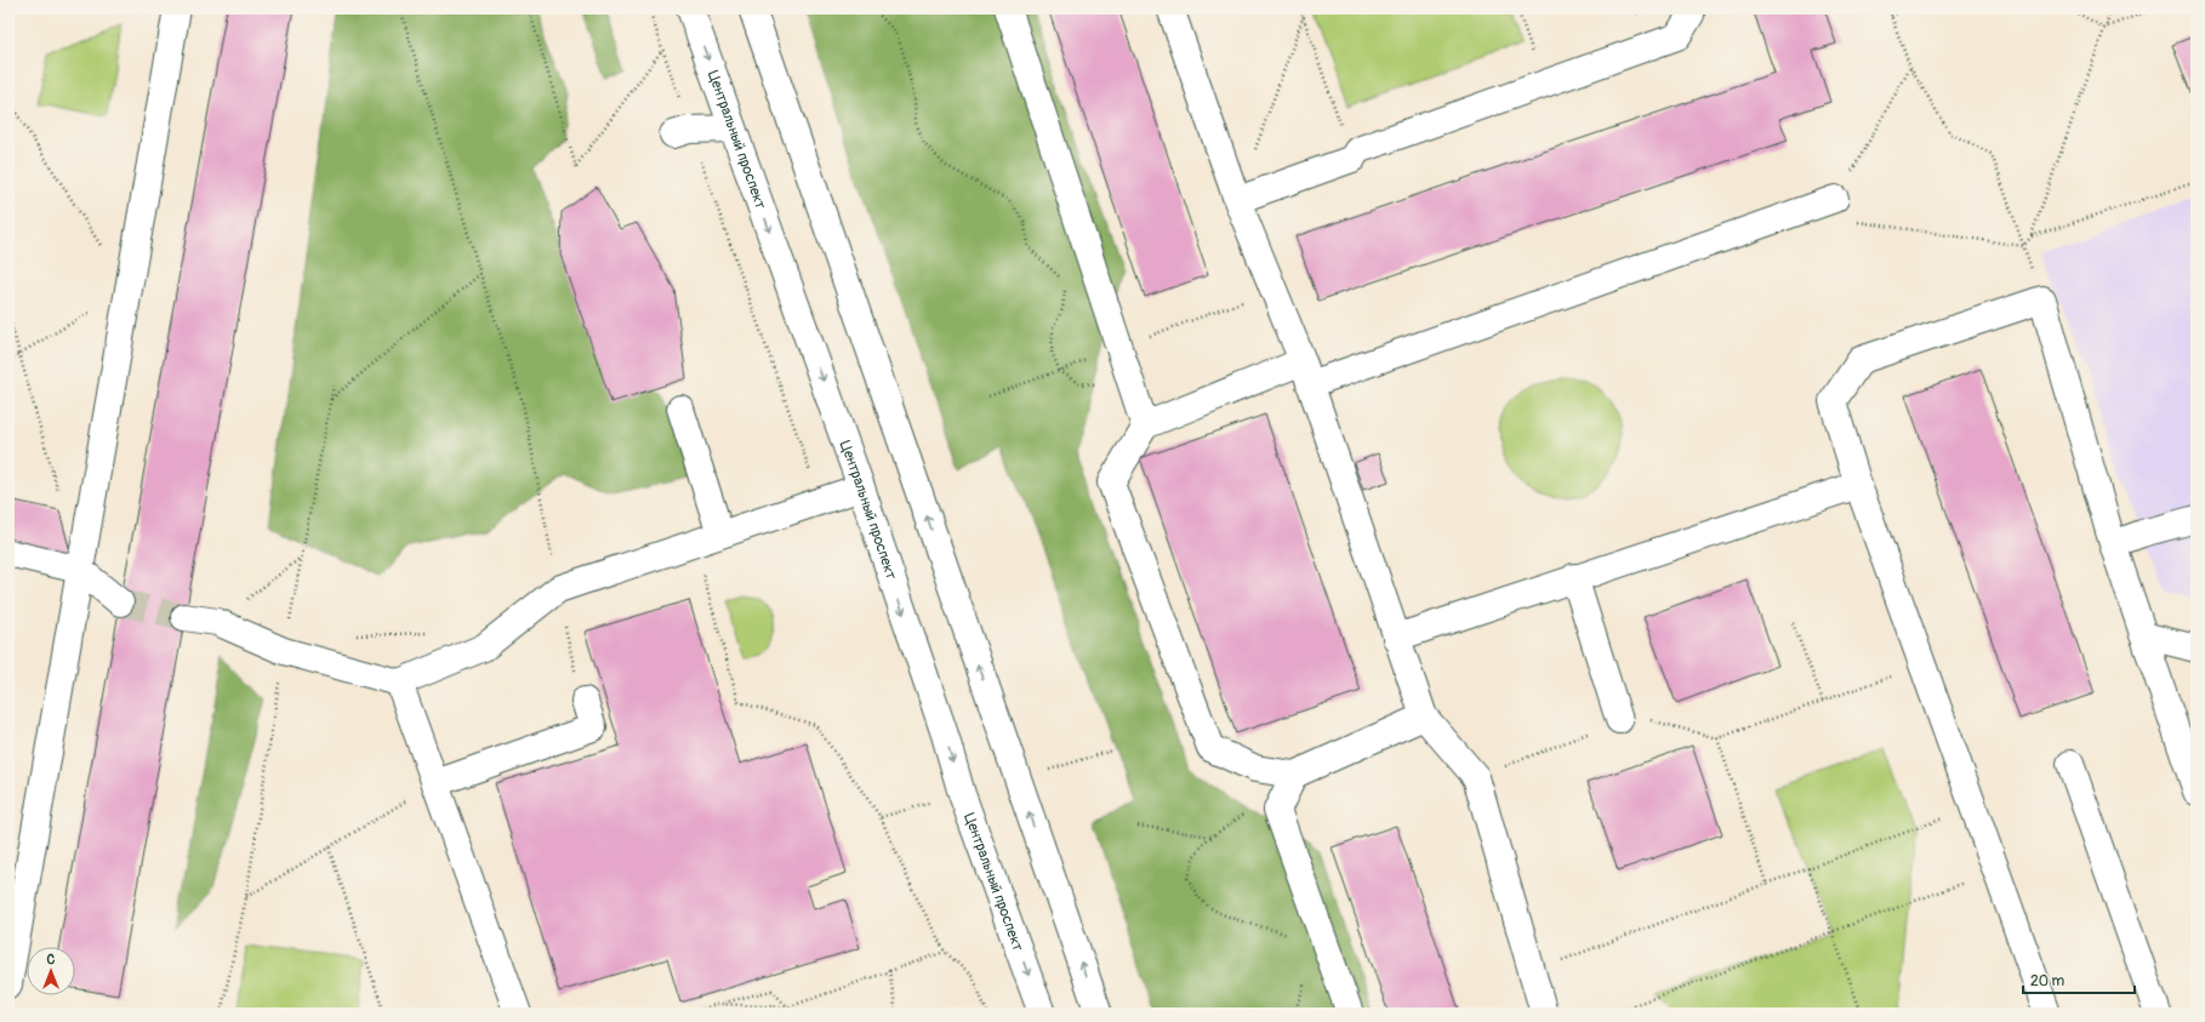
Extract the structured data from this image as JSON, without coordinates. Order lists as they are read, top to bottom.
{
  "streets": {
    "main road": ["Центральный проспект"]
  },
  "scale_bar": "20 m",
  "north": "top"
}
